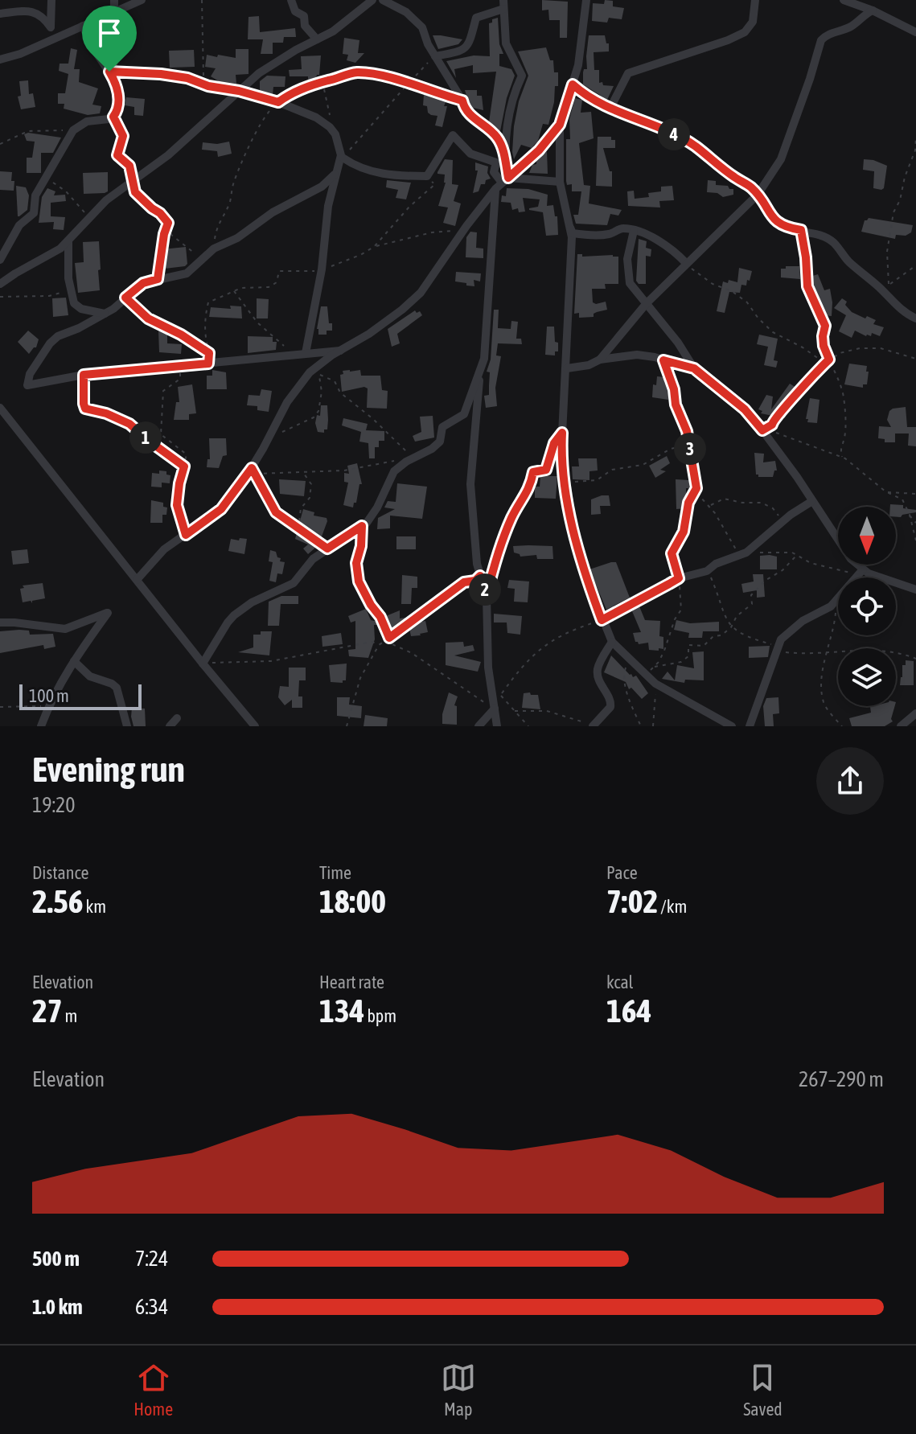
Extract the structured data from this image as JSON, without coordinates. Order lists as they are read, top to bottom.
{
  "scale_bar": "100 m",
  "north": "bottom",
  "page": {
    "pins": [
      "4",
      "1",
      "3",
      "2"
    ],
    "scale": "100 m",
    "heading": ["Evening run", "19:20"],
    "stats": [
      ["Distance", "2.56 km"],
      ["Time", "18:00"],
      ["Pace", "7:02 /km"],
      ["Elevation", "27 m"],
      ["Heart rate", "134 bpm"],
      ["kcal", "164"]
    ],
    "chart": ["Elevation", "267–290 m"],
    "list": [
      {
        "name": "500 m",
        "note": "7:24"
      },
      {
        "name": "1.0 km",
        "note": "6:34"
      }
    ],
    "tabs": ["Home", "Map", "Saved"]
  }
}
